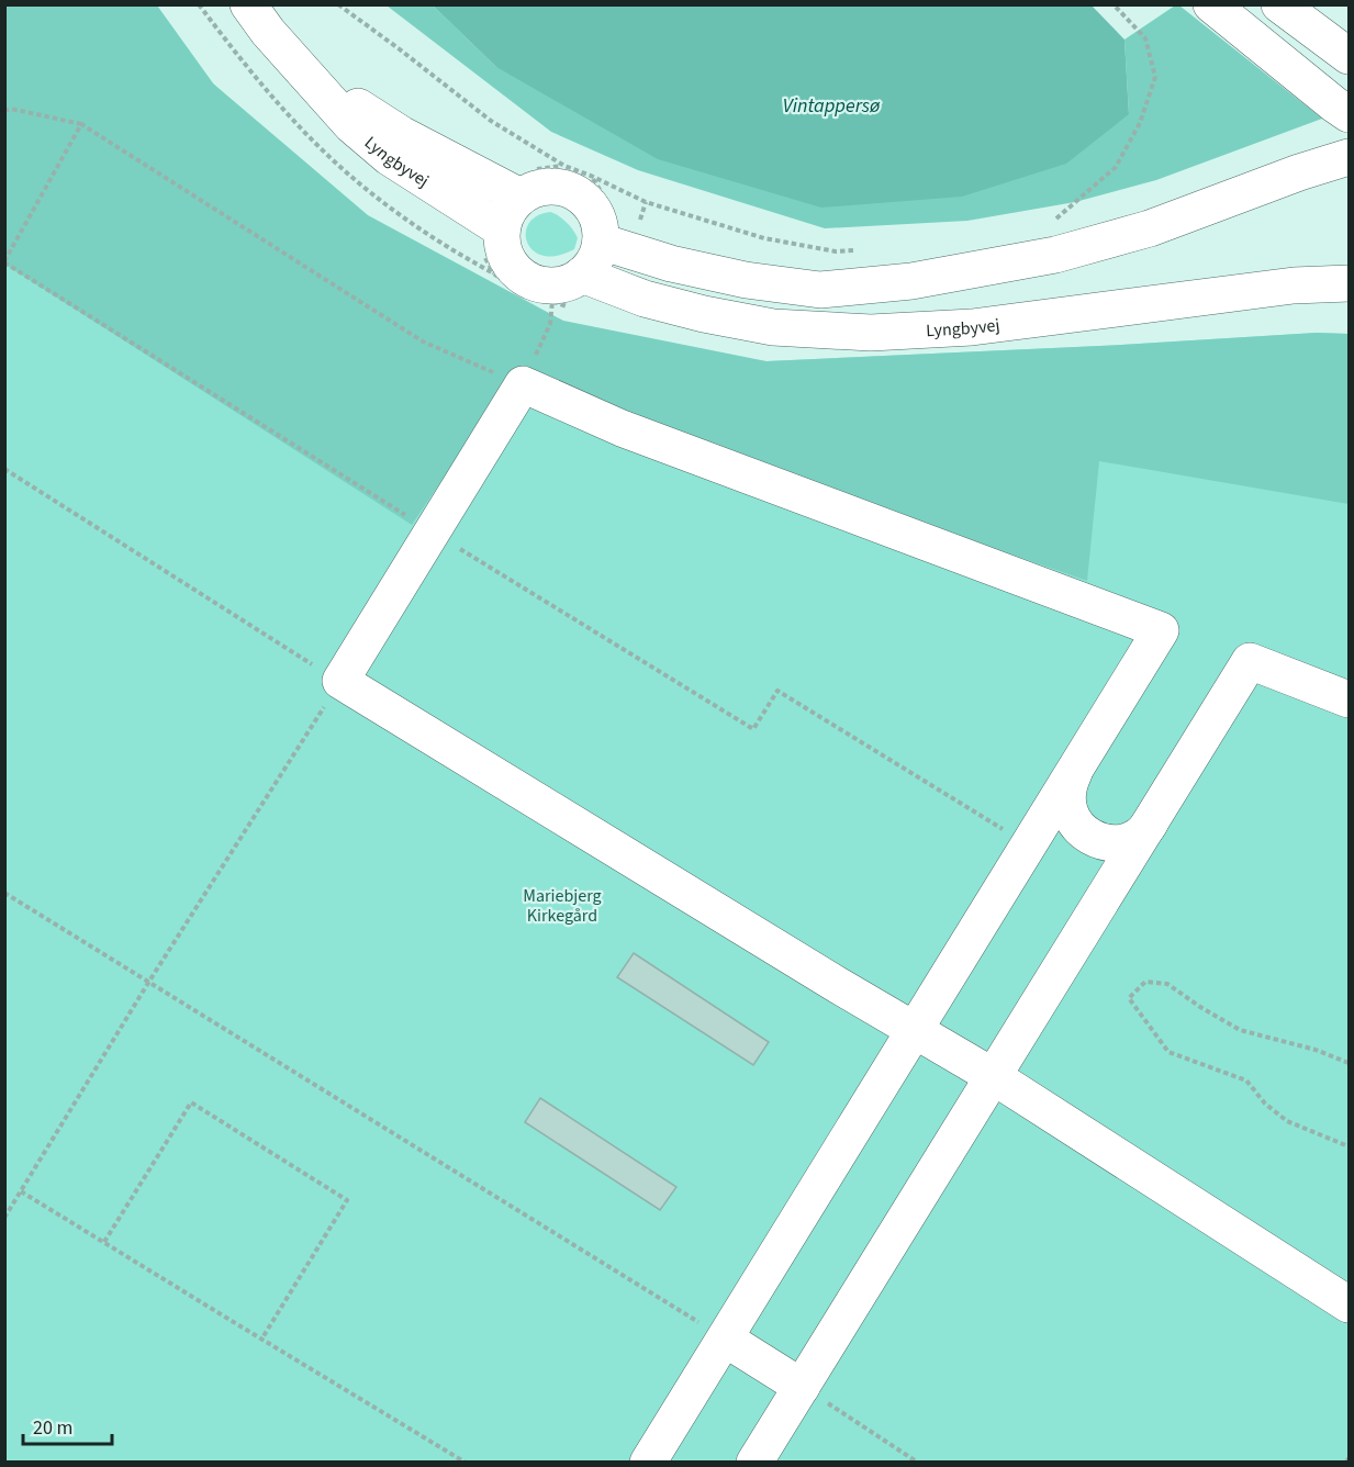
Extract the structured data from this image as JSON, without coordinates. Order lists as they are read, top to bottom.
{
  "streets": {
    "main road": ["Lyngbyvej"]
  },
  "water": ["Vintappersø"],
  "parks": ["Mariebjerg Kirkegård"],
  "scale_bar": "20 m"
}
